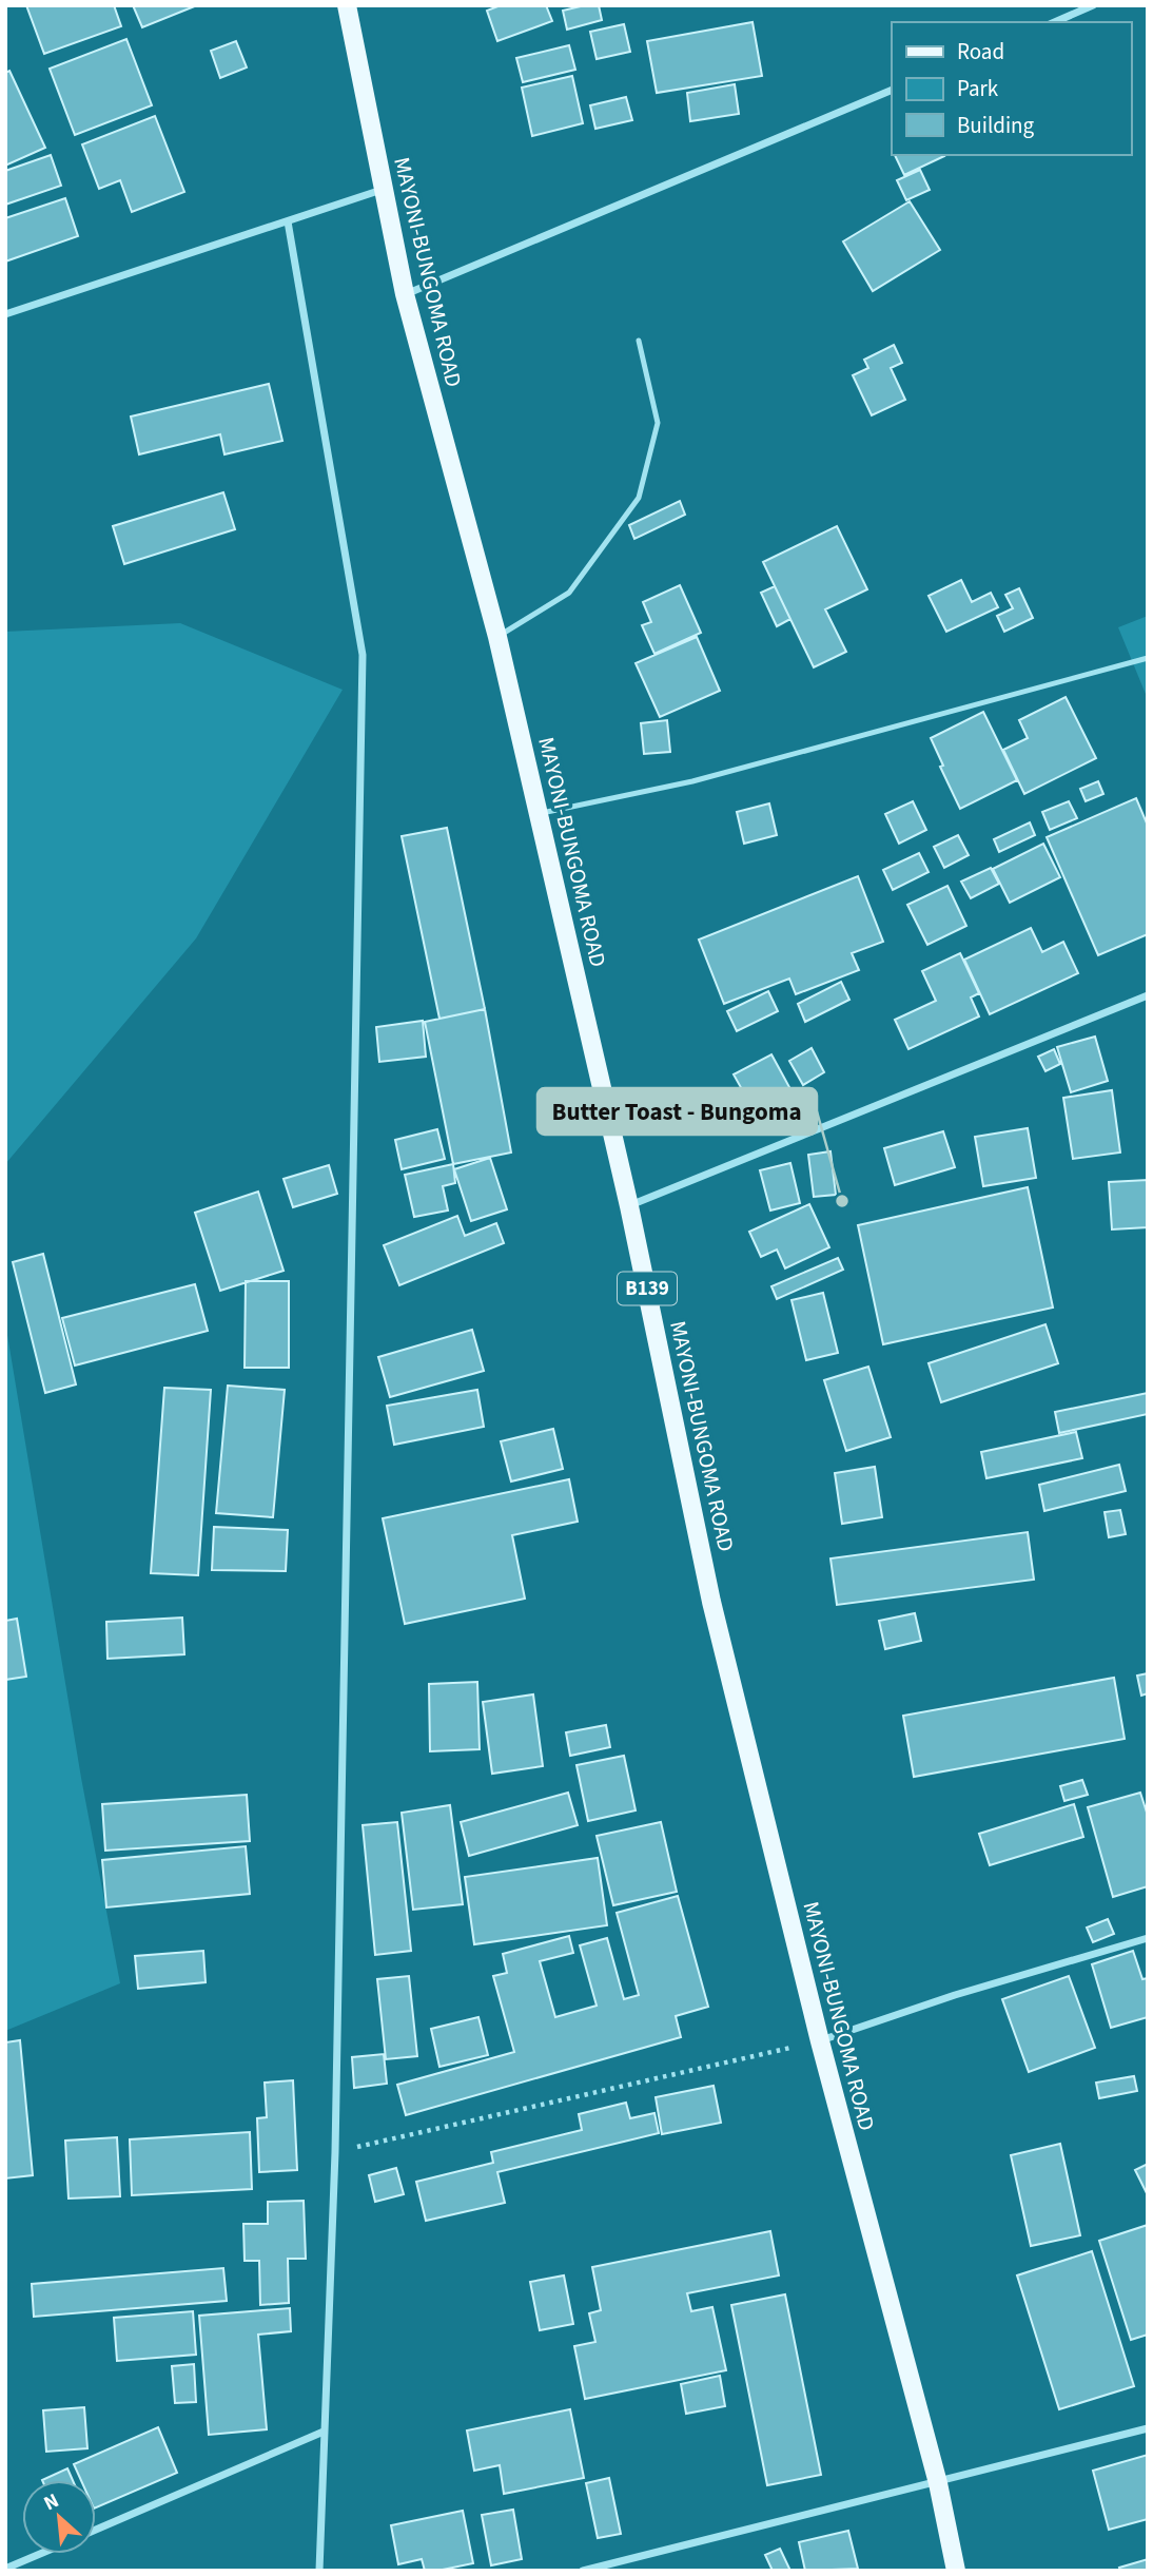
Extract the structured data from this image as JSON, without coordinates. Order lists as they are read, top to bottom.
{
  "streets": {
    "main road": ["MAYONI-BUNGOMA ROAD", "B139"]
  },
  "places": ["Butter Toast - Bungoma"],
  "legend": ["Road", "Park", "Building"],
  "north": "top left"
}
